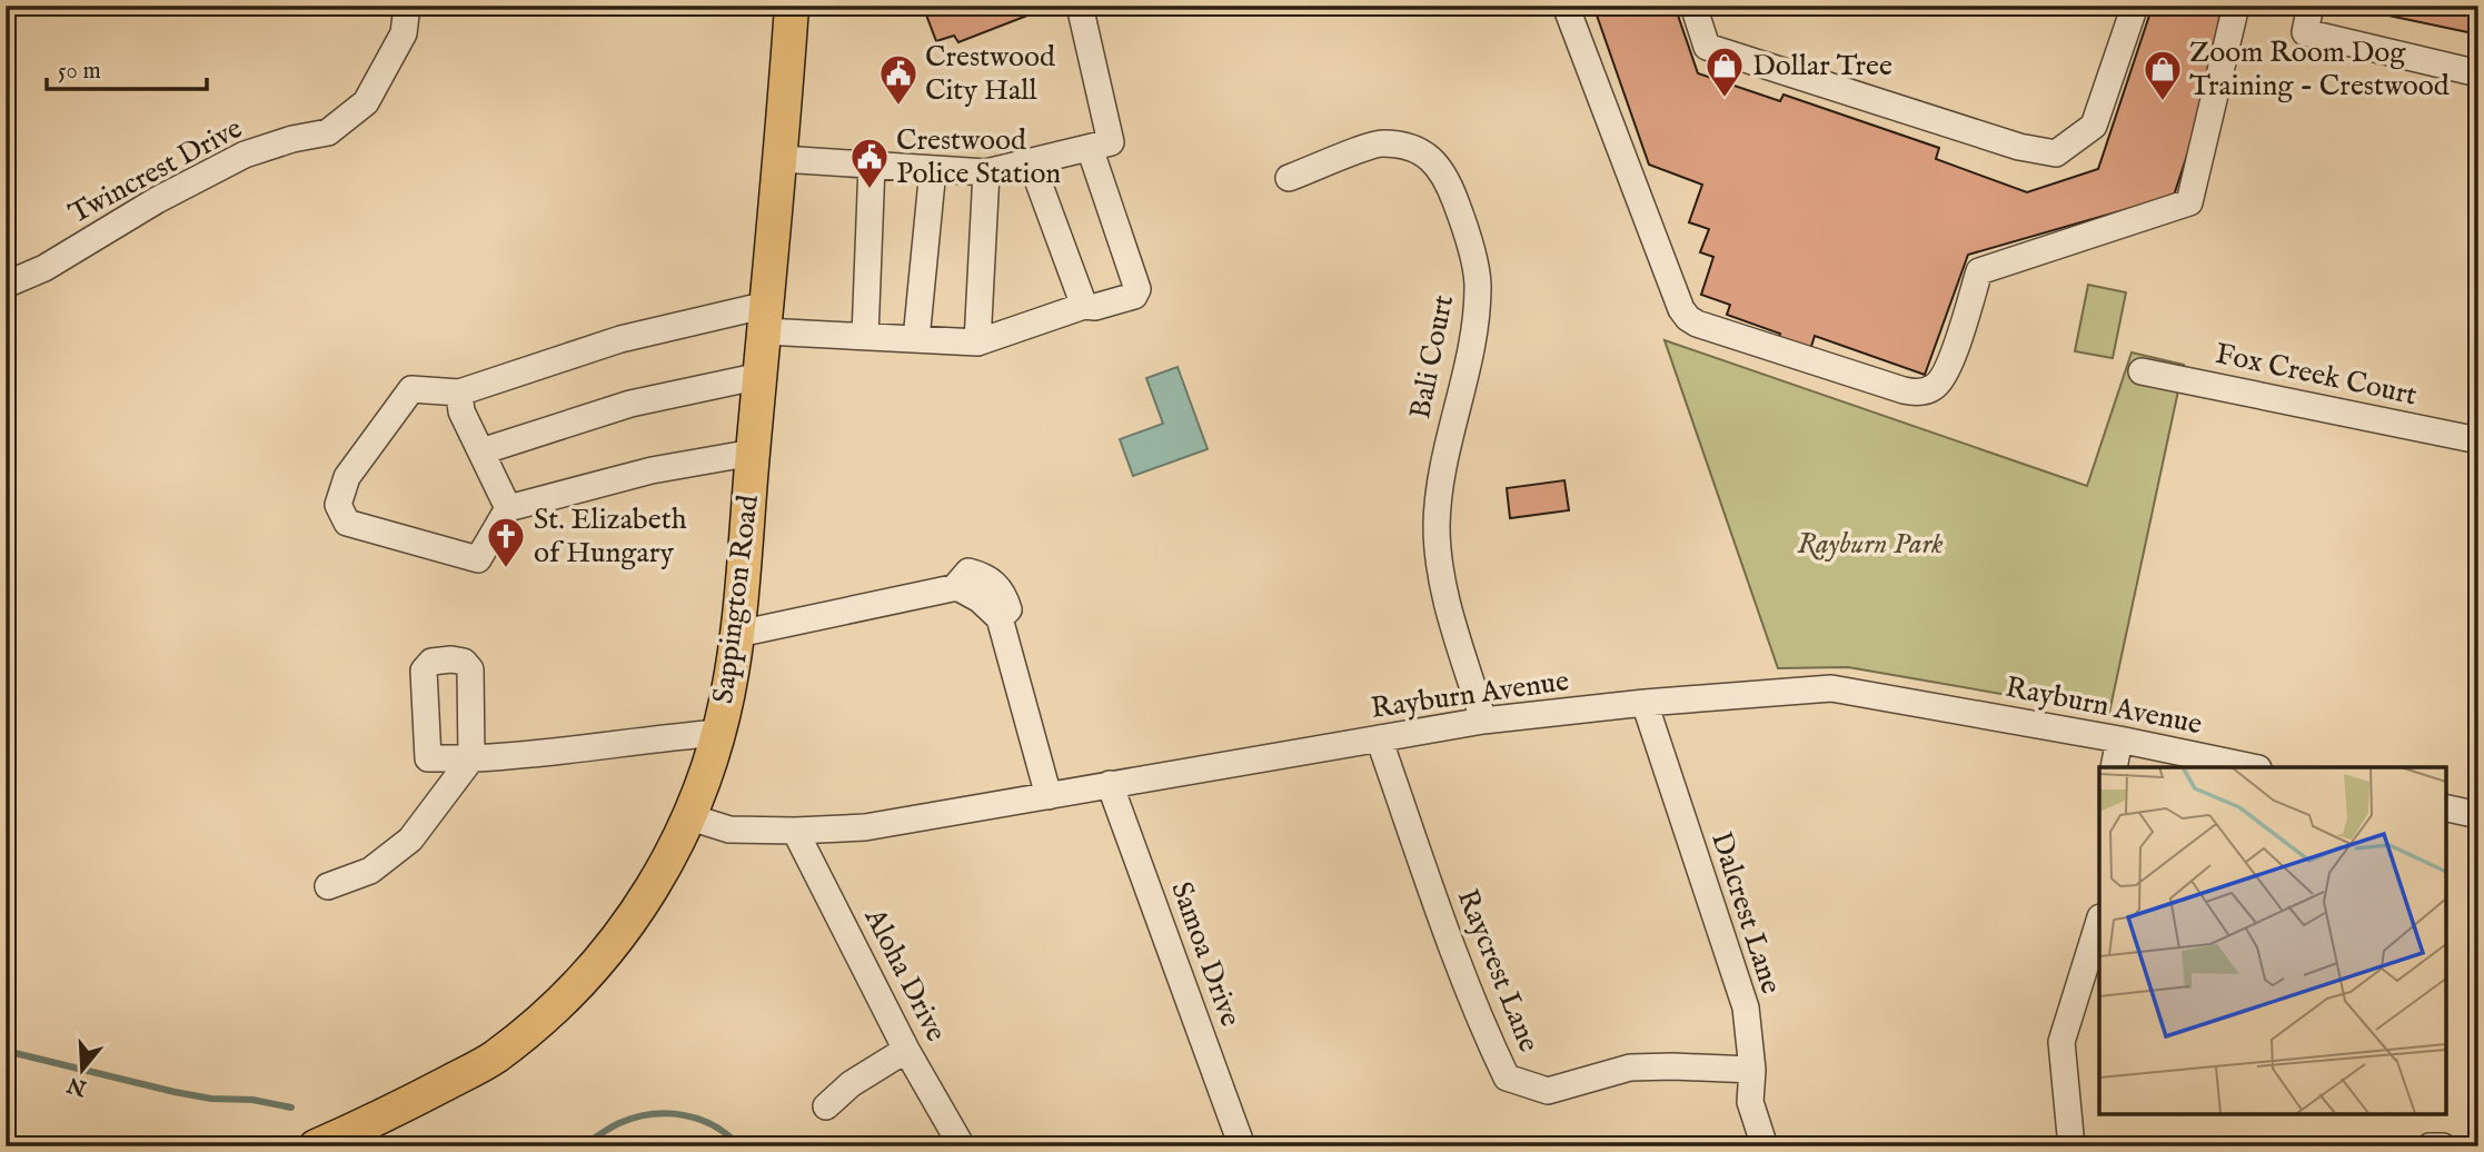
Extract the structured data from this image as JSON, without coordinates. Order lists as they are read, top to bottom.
{
  "streets": {
    "main road": ["Sappington Road"],
    "street": [
      "Twincrest Drive",
      "Bali Court",
      "Fox Creek Court",
      "Rayburn Avenue",
      "Dalcrest Lane",
      "Samoa Drive",
      "Raycrest Lane",
      "Aloha Drive"
    ]
  },
  "crossings": [
    ["Bali Court", "Rayburn Avenue"],
    ["Sappington Road", "Rayburn Avenue"],
    ["Rayburn Avenue", "Dalcrest Lane"],
    ["Rayburn Avenue", "Samoa Drive"],
    ["Rayburn Avenue", "Raycrest Lane"],
    ["Rayburn Avenue", "Aloha Drive"],
    ["Dalcrest Lane", "Raycrest Lane"]
  ],
  "parks": ["Rayburn Park"],
  "places": {
    "shop": ["Dollar Tree", "Zoom Room Dog Training - Crestwood"],
    "public building": ["Crestwood City Hall", "Crestwood Police Station"],
    "church": ["St. Elizabeth of Hungary"]
  },
  "scale_bar": "50 m",
  "north": "bottom"
}
